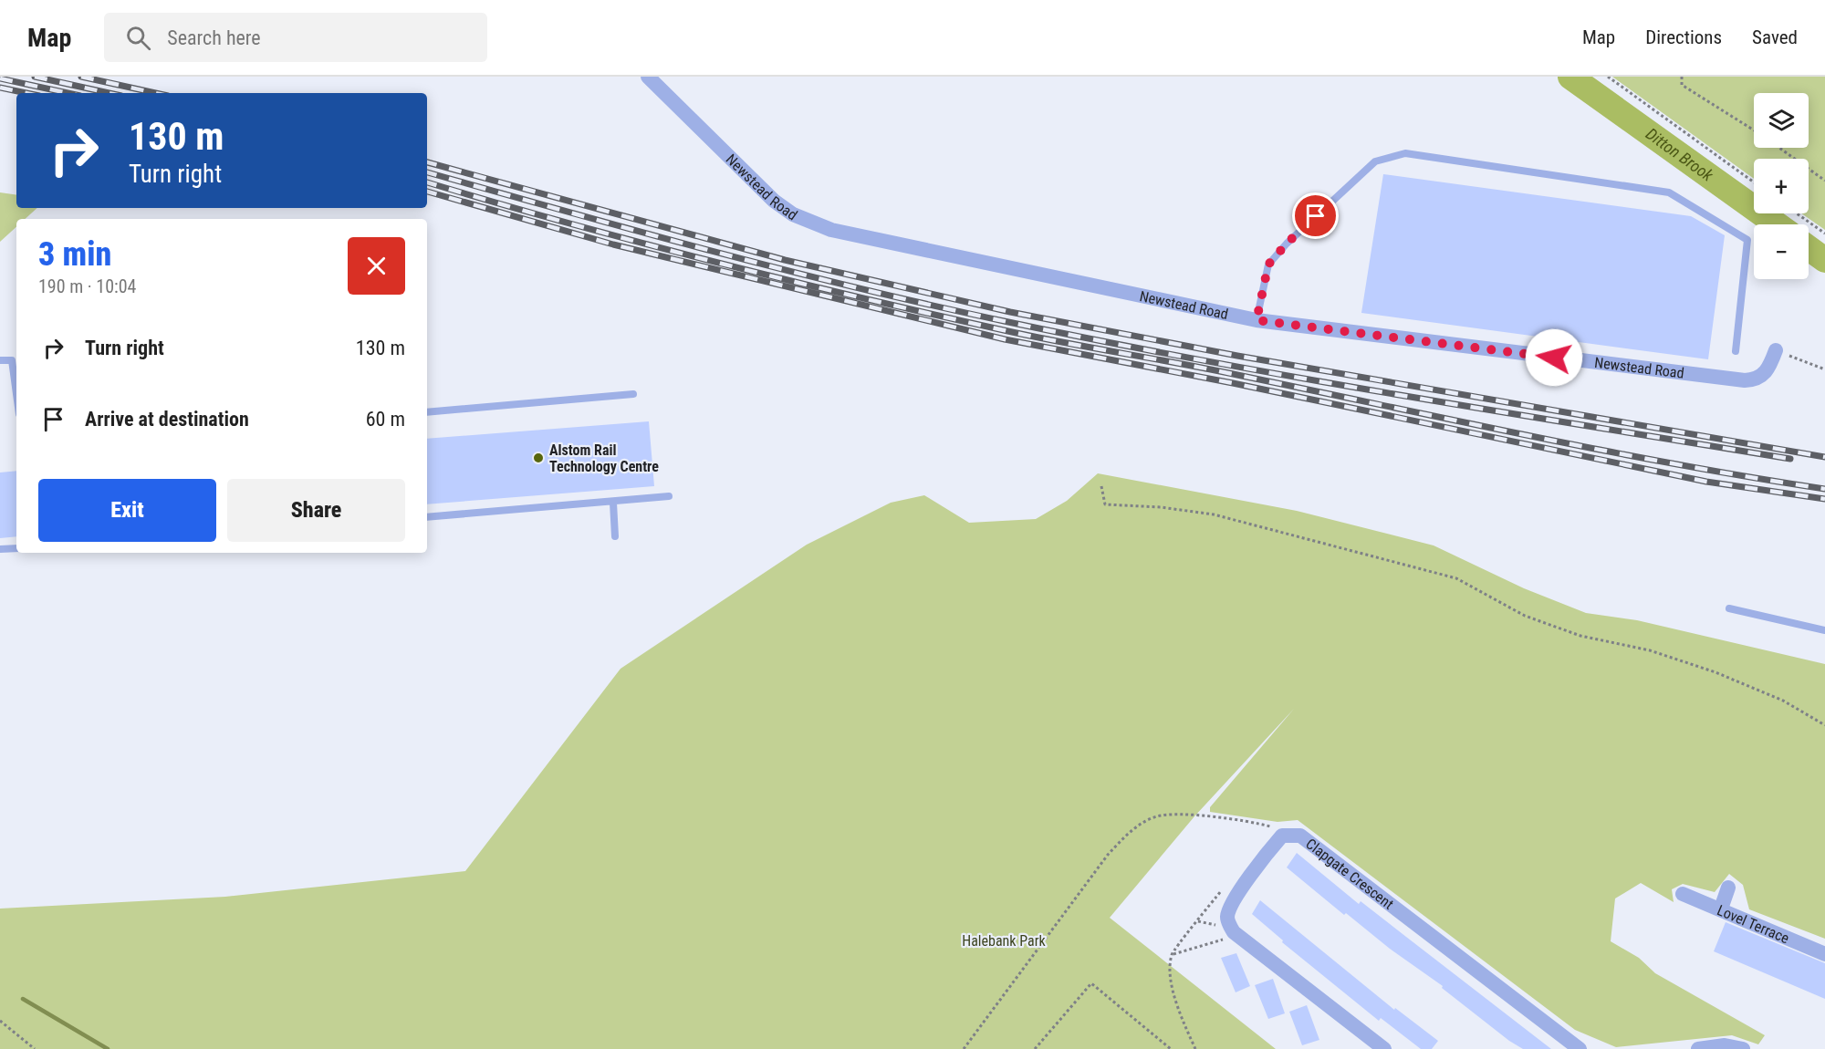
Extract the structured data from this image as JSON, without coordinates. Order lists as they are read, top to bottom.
{
  "streets": {
    "street": ["Newstead Road", "Clapgate Crescent", "Lovel Terrace"]
  },
  "water": ["Ditton Brook"],
  "parks": ["Halebank Park"],
  "places": ["Alstom Rail Technology Centre"],
  "page": {
    "header": "Map",
    "search": "Search here",
    "nav": ["Map", "Directions", "Saved"],
    "map_buttons": ["+", "−"],
    "turn": ["130 m", "Turn right"],
    "heading": ["3 min", "190 m · 10:04"],
    "list": [
      {
        "name": "Turn right",
        "value": "130 m"
      },
      {
        "name": "Arrive at destination",
        "value": "60 m"
      }
    ],
    "buttons": ["Exit", "Share"]
  }
}
